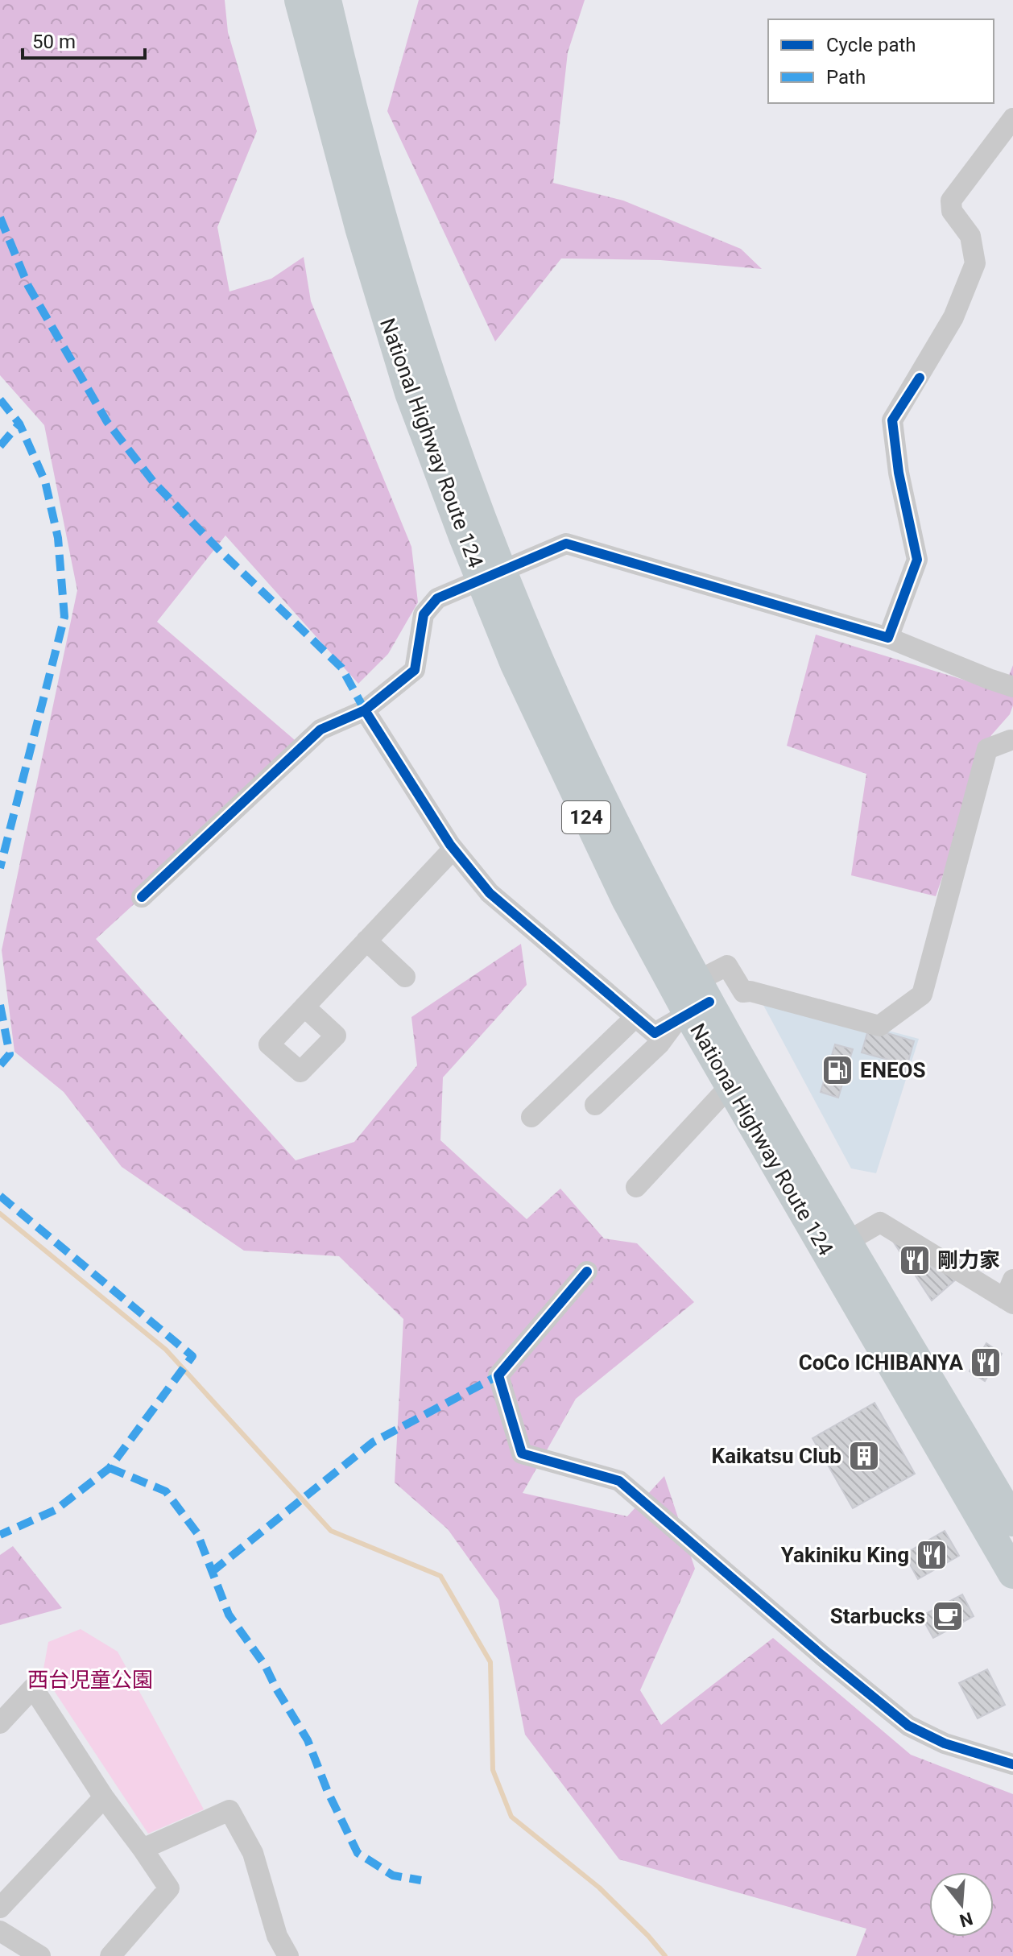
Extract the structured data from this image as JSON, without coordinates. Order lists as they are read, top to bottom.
{
  "streets": {
    "highway": ["National Highway Route 124", "124"]
  },
  "parks": ["西台児童公園"],
  "places": {
    "fuel station": ["ENEOS"],
    "restaurant": ["剛力家", "CoCo ICHIBANYA", "Yakiniku King"],
    "building": ["Kaikatsu Club"],
    "cafe": ["Starbucks"]
  },
  "legend": ["Cycle path", "Path"],
  "scale_bar": "50 m",
  "north": "bottom"
}
